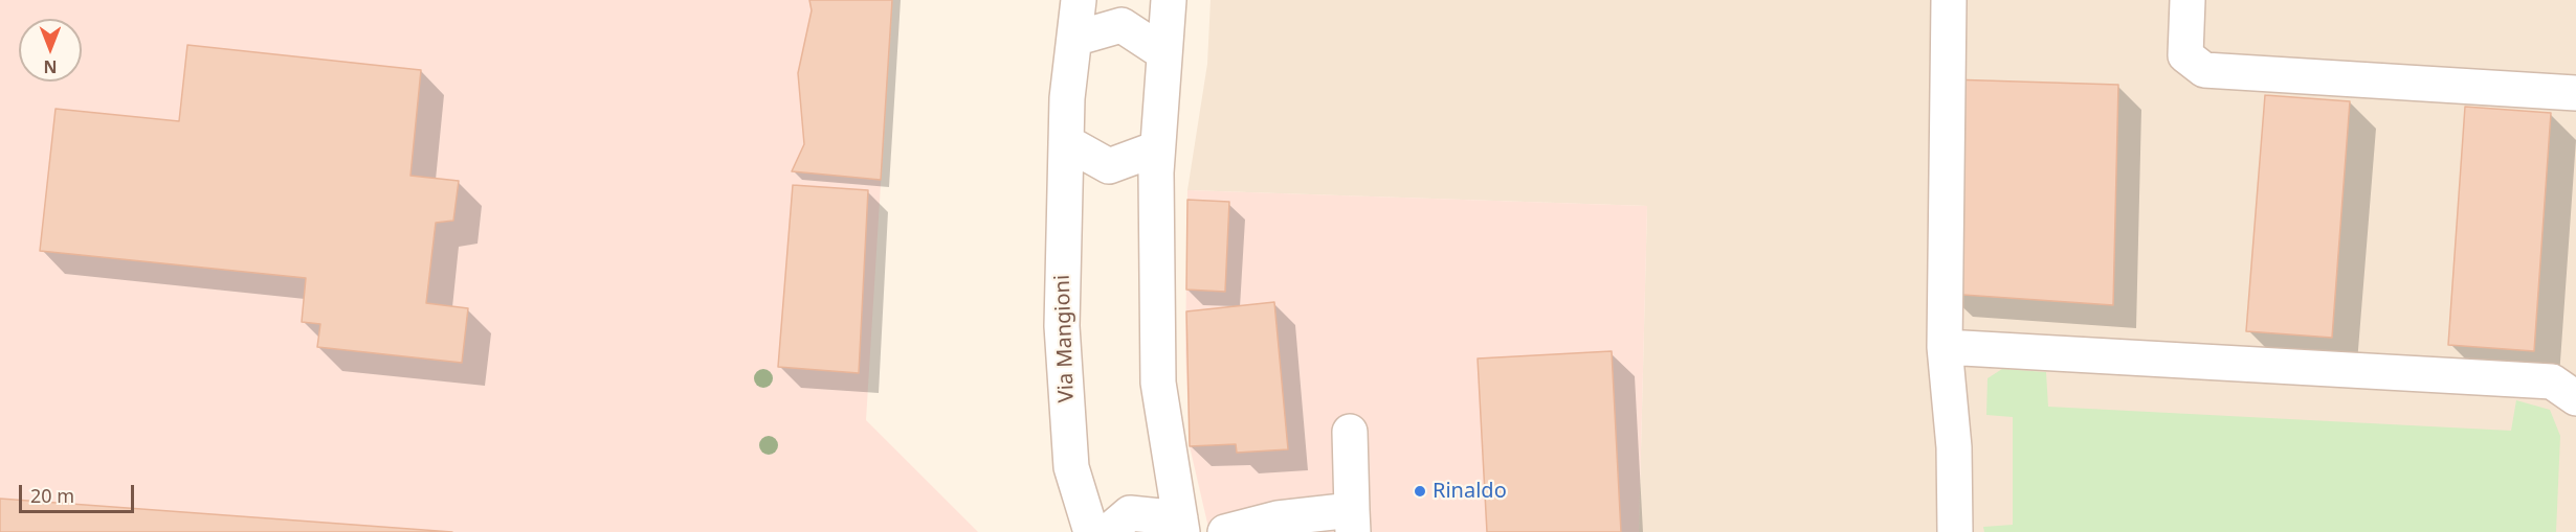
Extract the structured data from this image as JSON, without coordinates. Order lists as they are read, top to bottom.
{
  "streets": {
    "street": ["Via Mangioni"]
  },
  "places": ["Rinaldo"],
  "scale_bar": "20 m",
  "north": "bottom"
}
